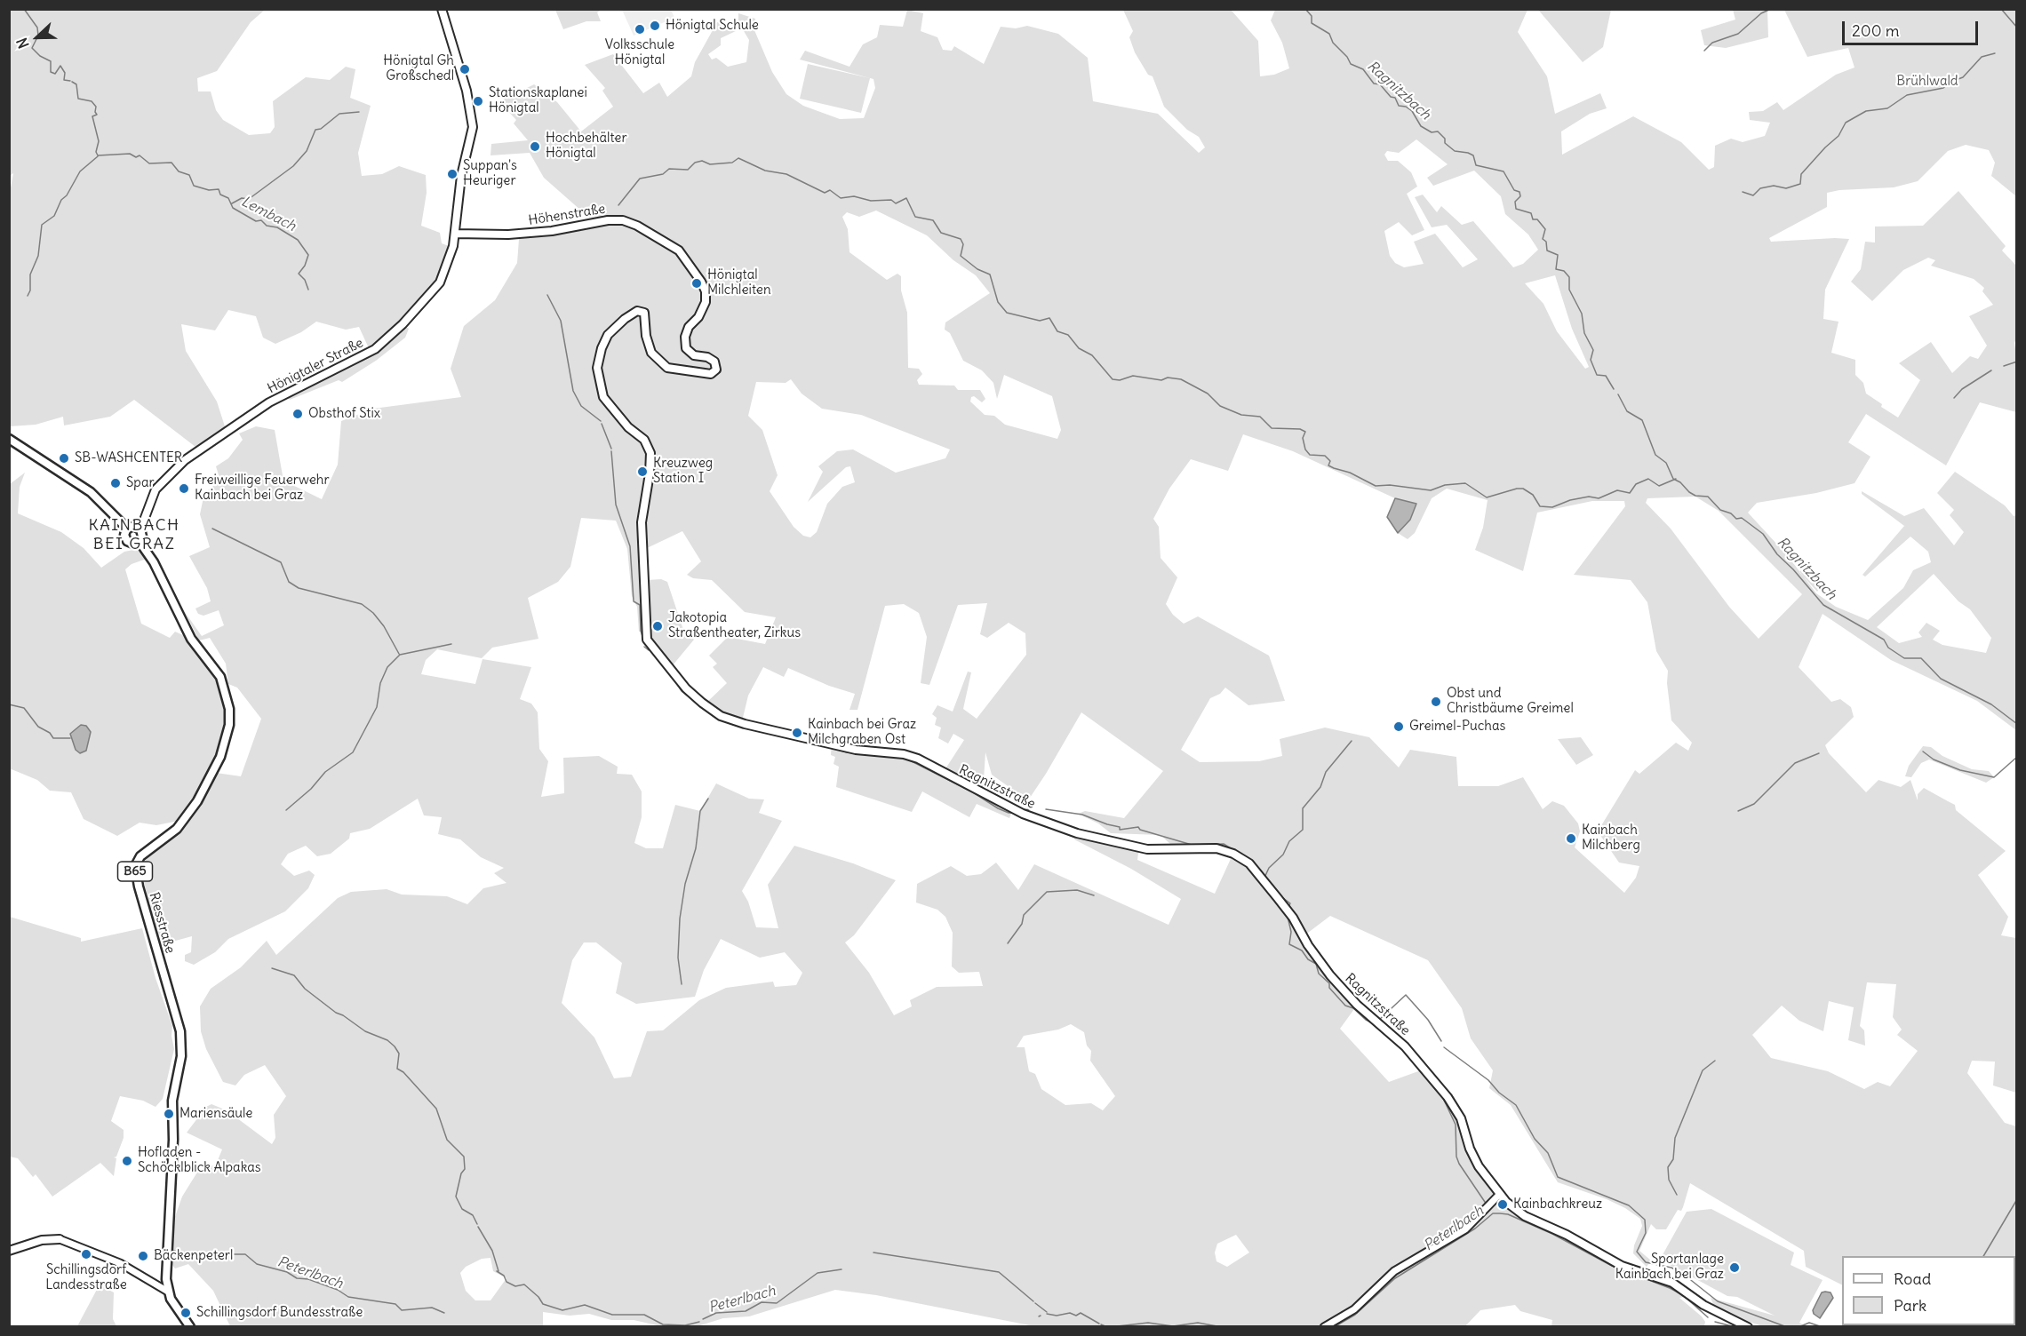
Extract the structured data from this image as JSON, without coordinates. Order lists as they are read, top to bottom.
{
  "streets": {
    "main road": [
      "Höhenstraße",
      "Hönigtaler Straße",
      "Ragnitzstraße",
      "B65",
      "Riesstraße"
    ]
  },
  "crossings": [
    ["Höhenstraße", "Hönigtaler Straße"],
    ["Höhenstraße", "Ragnitzstraße"],
    ["Hönigtaler Straße", "B65"],
    ["Hönigtaler Straße", "Riesstraße"],
    ["B65", "Riesstraße"]
  ],
  "districts": ["KAINBACH BEI GRAZ"],
  "water": ["Ragnitzbach", "Lembach", "Peterlbach"],
  "parks": ["Brühlwald"],
  "places": [
    "Hönigtal Schule",
    "Volksschule Hönigtal",
    "Hönigtal Gh Großschedl",
    "Stationskaplanei Hönigtal",
    "Hochbehälter Hönigtal",
    "Suppan's Heuriger",
    "Hönigtal Milchleiten",
    "Obsthof Stix",
    "SB-WASHCENTER",
    "Kreuzweg Station I",
    "Spar",
    "Freiweillige Feuerwehr Kainbach bei Graz",
    "Jakotopia Straßentheater, Zirkus",
    "Obst und Christbäume Greimel",
    "Greimel-Puchas",
    "Kainbach bei Graz Milchgraben Ost",
    "Kainbach Milchberg",
    "Mariensäule",
    "Hofladen - Schöcklblick Alpakas",
    "Kainbachkreuz",
    "Schillingsdorf Landesstraße",
    "Bäckenpeterl",
    "Sportanlage Kainbach bei Graz",
    "Schillingsdorf Bundesstraße"
  ],
  "legend": ["Road", "Park"],
  "scale_bar": "200 m",
  "north": "left"
}
